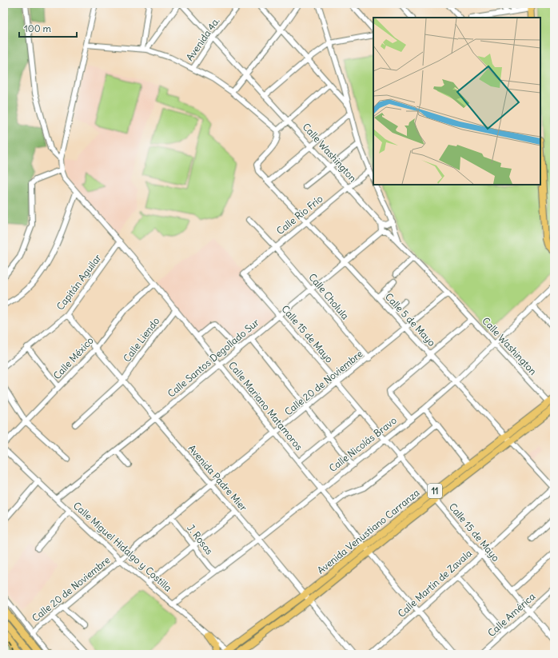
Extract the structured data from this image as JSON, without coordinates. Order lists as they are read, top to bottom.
{
  "streets": {
    "main road": ["Calle Washington", "11", "Avenida Venustiano Carranza"],
    "street": [
      "Avenida 4a.",
      "Calle Río Frío",
      "Capitán Aguilar",
      "Calle Cholula",
      "Calle 5 de Mayo",
      "Calle 15 de Mayo",
      "Calle Liendo",
      "Calle México",
      "Calle Santos Degollado Sur",
      "Calle 20 de Noviembre",
      "Calle Mariano Matamoros",
      "Calle Nicolás Bravo",
      "Avenida Padre Mier",
      "J. Rosas",
      "Calle Miguel Hidalgo y Costilla",
      "Calle Martín de Zavala",
      "Calle América"
    ]
  },
  "crossings": [
    ["Avenida 4a.", "Calle Washington"],
    ["Calle Washington", "Calle Río Frío"],
    ["Calle Washington", "Calle Santos Degollado Sur"],
    ["Calle Washington", "Calle 20 de Noviembre"],
    ["Calle Washington", "Calle Nicolás Bravo"],
    ["Calle Washington", "Avenida Venustiano Carranza"],
    ["Calle Río Frío", "Calle Cholula"],
    ["Calle Río Frío", "Calle 5 de Mayo"],
    ["Calle Río Frío", "Calle 15 de Mayo"],
    ["Capitán Aguilar", "Calle Mariano Matamoros"],
    ["Capitán Aguilar", "Avenida Padre Mier"],
    ["Calle Cholula", "Calle Santos Degollado Sur"],
    ["Calle Cholula", "Calle 20 de Noviembre"],
    ["Calle 5 de Mayo", "Calle Santos Degollado Sur"],
    ["Calle 5 de Mayo", "Calle 20 de Noviembre"],
    ["Calle 5 de Mayo", "Calle Nicolás Bravo"],
    ["Calle 5 de Mayo", "Avenida Venustiano Carranza"],
    ["Calle 5 de Mayo", "Calle Martín de Zavala"],
    ["Calle 15 de Mayo", "Calle Santos Degollado Sur"],
    ["Calle 15 de Mayo", "Calle 20 de Noviembre"],
    ["Calle 15 de Mayo", "Calle Nicolás Bravo"],
    ["Calle 15 de Mayo", "Avenida Venustiano Carranza"],
    ["Calle 15 de Mayo", "Calle Martín de Zavala"],
    ["Calle 15 de Mayo", "Calle América"],
    ["Calle Liendo", "Calle Mariano Matamoros"],
    ["Calle Liendo", "Avenida Padre Mier"],
    ["Calle México", "Calle Mariano Matamoros"],
    ["Calle México", "Avenida Padre Mier"],
    ["Calle Santos Degollado Sur", "Calle Mariano Matamoros"],
    ["Calle Santos Degollado Sur", "Avenida Padre Mier"],
    ["Calle Santos Degollado Sur", "Calle Miguel Hidalgo y Costilla"],
    ["Calle 20 de Noviembre", "Calle Mariano Matamoros"],
    ["Calle 20 de Noviembre", "Avenida Padre Mier"],
    ["Calle 20 de Noviembre", "J. Rosas"],
    ["Calle 20 de Noviembre", "Calle Miguel Hidalgo y Costilla"],
    ["Calle Mariano Matamoros", "Calle Nicolás Bravo"],
    ["Calle Mariano Matamoros", "Avenida Venustiano Carranza"],
    ["Calle Mariano Matamoros", "Calle Martín de Zavala"],
    ["Calle Nicolás Bravo", "Avenida Padre Mier"],
    ["Calle Nicolás Bravo", "J. Rosas"],
    ["Calle Nicolás Bravo", "Calle Miguel Hidalgo y Costilla"],
    ["Avenida Padre Mier", "Avenida Venustiano Carranza"],
    ["Avenida Venustiano Carranza", "Calle Miguel Hidalgo y Costilla"]
  ],
  "scale_bar": "100 m"
}
